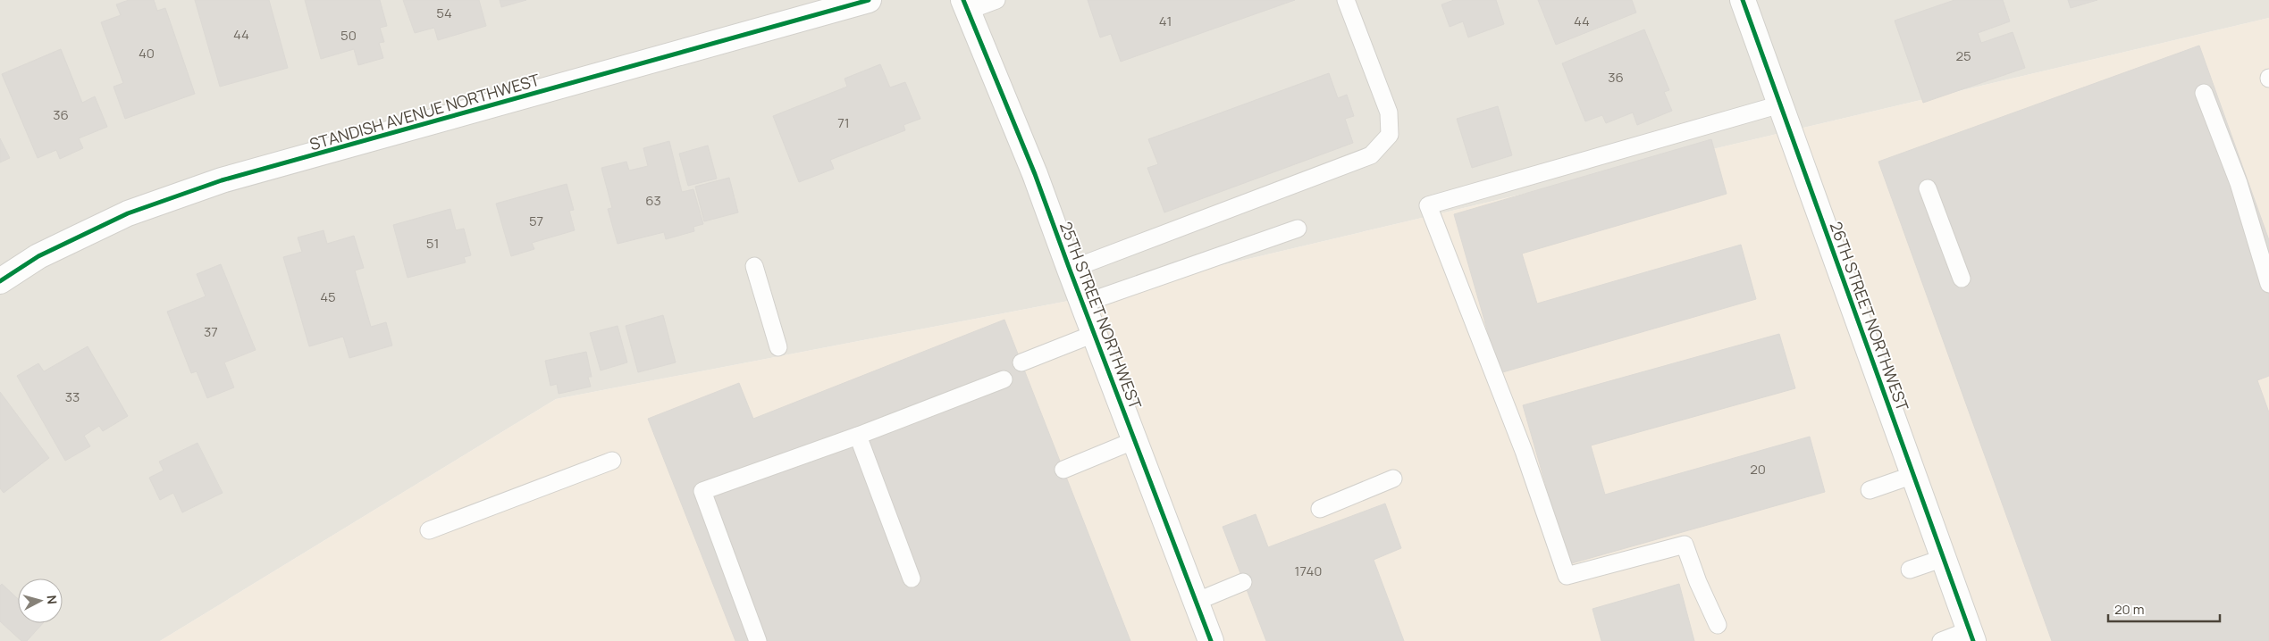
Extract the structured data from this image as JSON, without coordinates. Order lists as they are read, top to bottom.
{
  "streets": {
    "street": ["STANDISH AVENUE NORTHWEST", "25TH STREET NORTHWEST", "26TH STREET NORTHWEST"]
  },
  "house_numbers": [
    "54",
    "41",
    "44",
    "44",
    "50",
    "40",
    "25",
    "36",
    "36",
    "71",
    "63",
    "57",
    "51",
    "45",
    "37",
    "33",
    "20",
    "1740"
  ],
  "scale_bar": "20 m",
  "north": "right"
}
